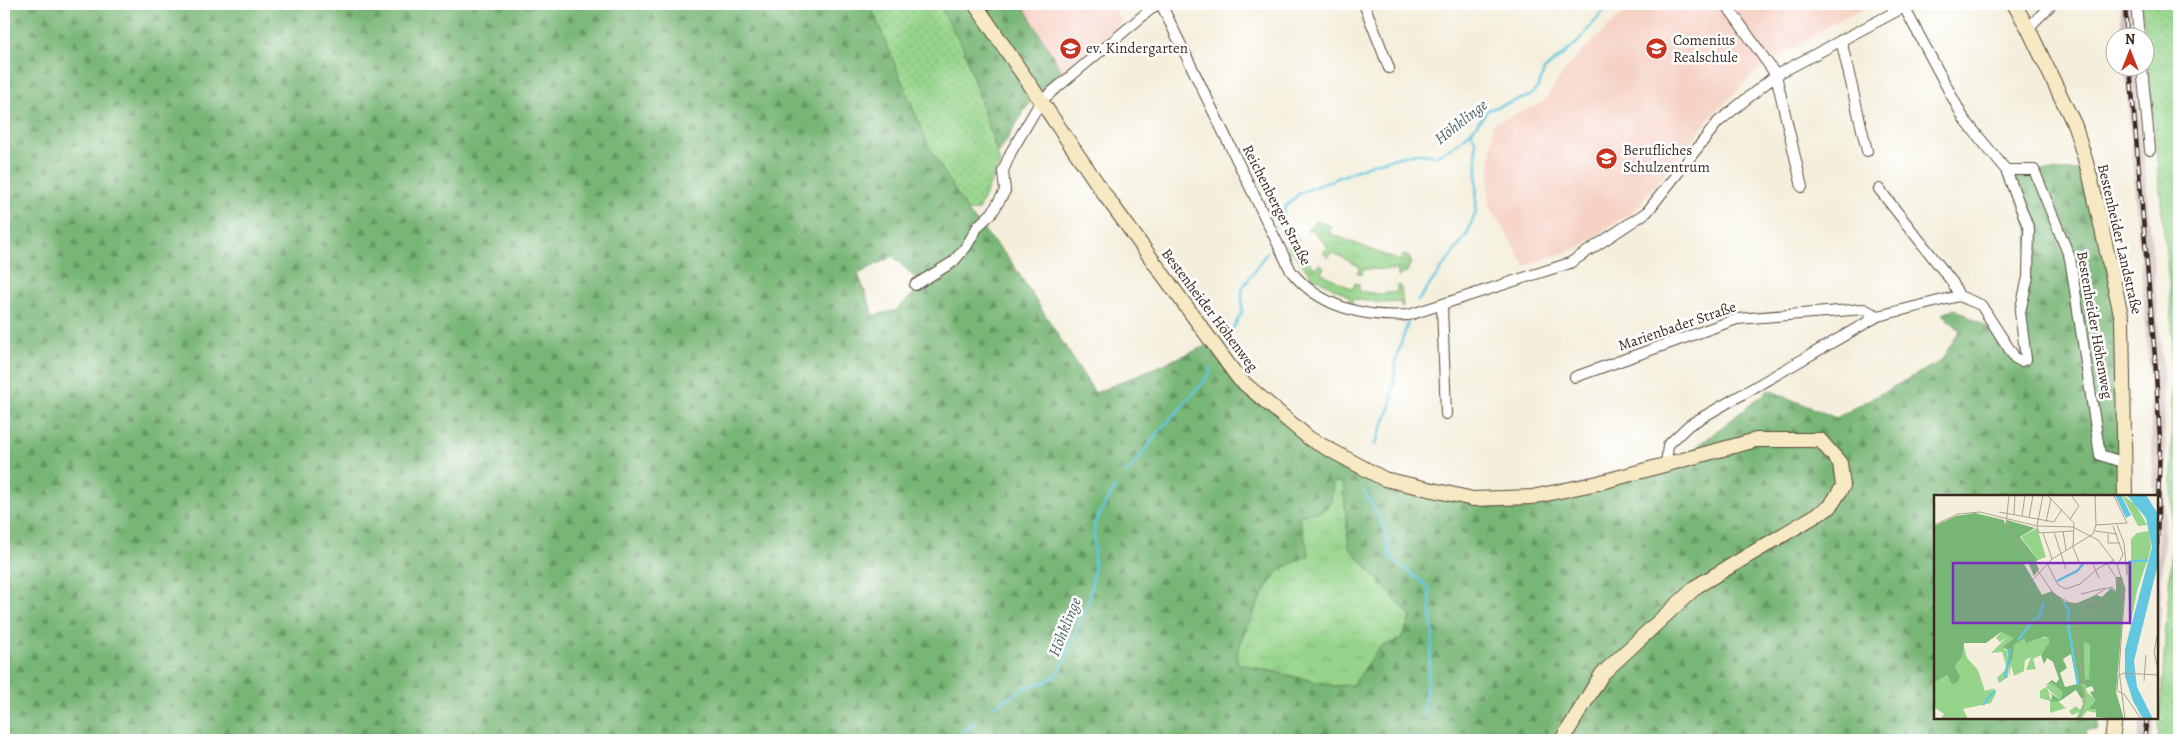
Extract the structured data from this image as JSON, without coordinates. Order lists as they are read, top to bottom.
{
  "streets": {
    "street": [
      "Reichenberger Straße",
      "Bestenheider Landstraße",
      "Bestenheider Höhenweg",
      "Marienbader Straße"
    ]
  },
  "crossings": [
    ["Bestenheider Landstraße", "Bestenheider Höhenweg"]
  ],
  "water": ["Höhklinge"],
  "places": {
    "school or university": ["ev. Kindergarten", "Comenius Realschule", "Berufliches Schulzentrum"]
  },
  "north": "top"
}
